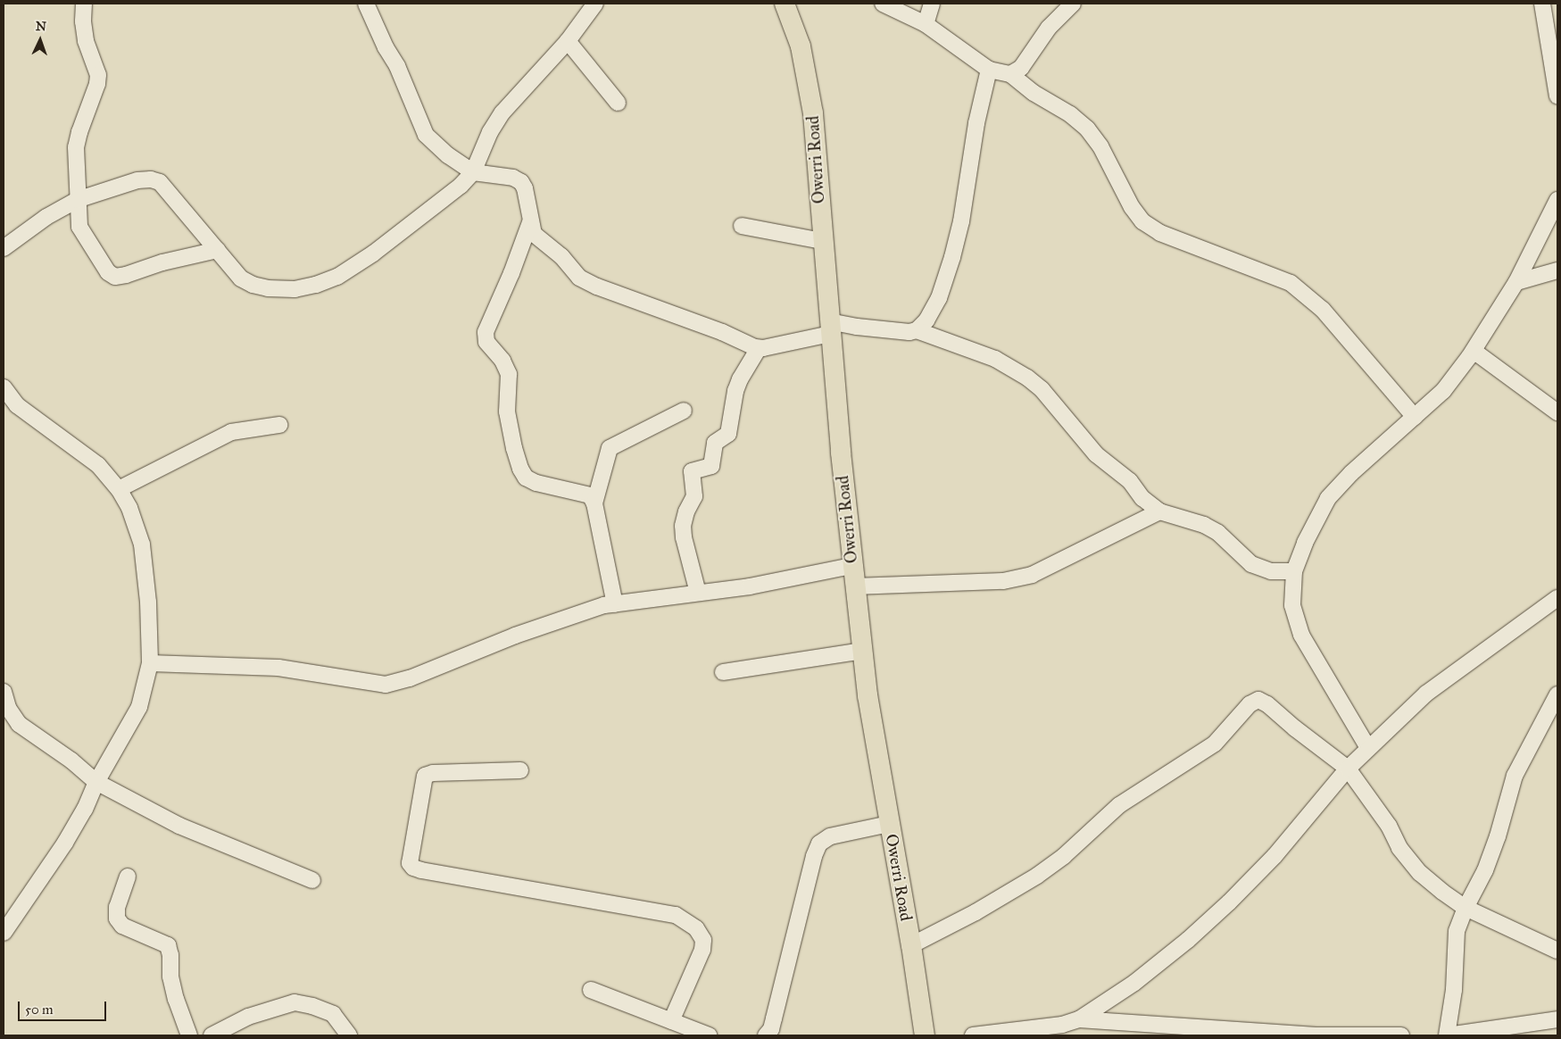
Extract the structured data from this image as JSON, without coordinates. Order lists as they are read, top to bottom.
{
  "streets": {
    "main road": ["Owerri Road"]
  },
  "scale_bar": "50 m",
  "north": "top"
}
